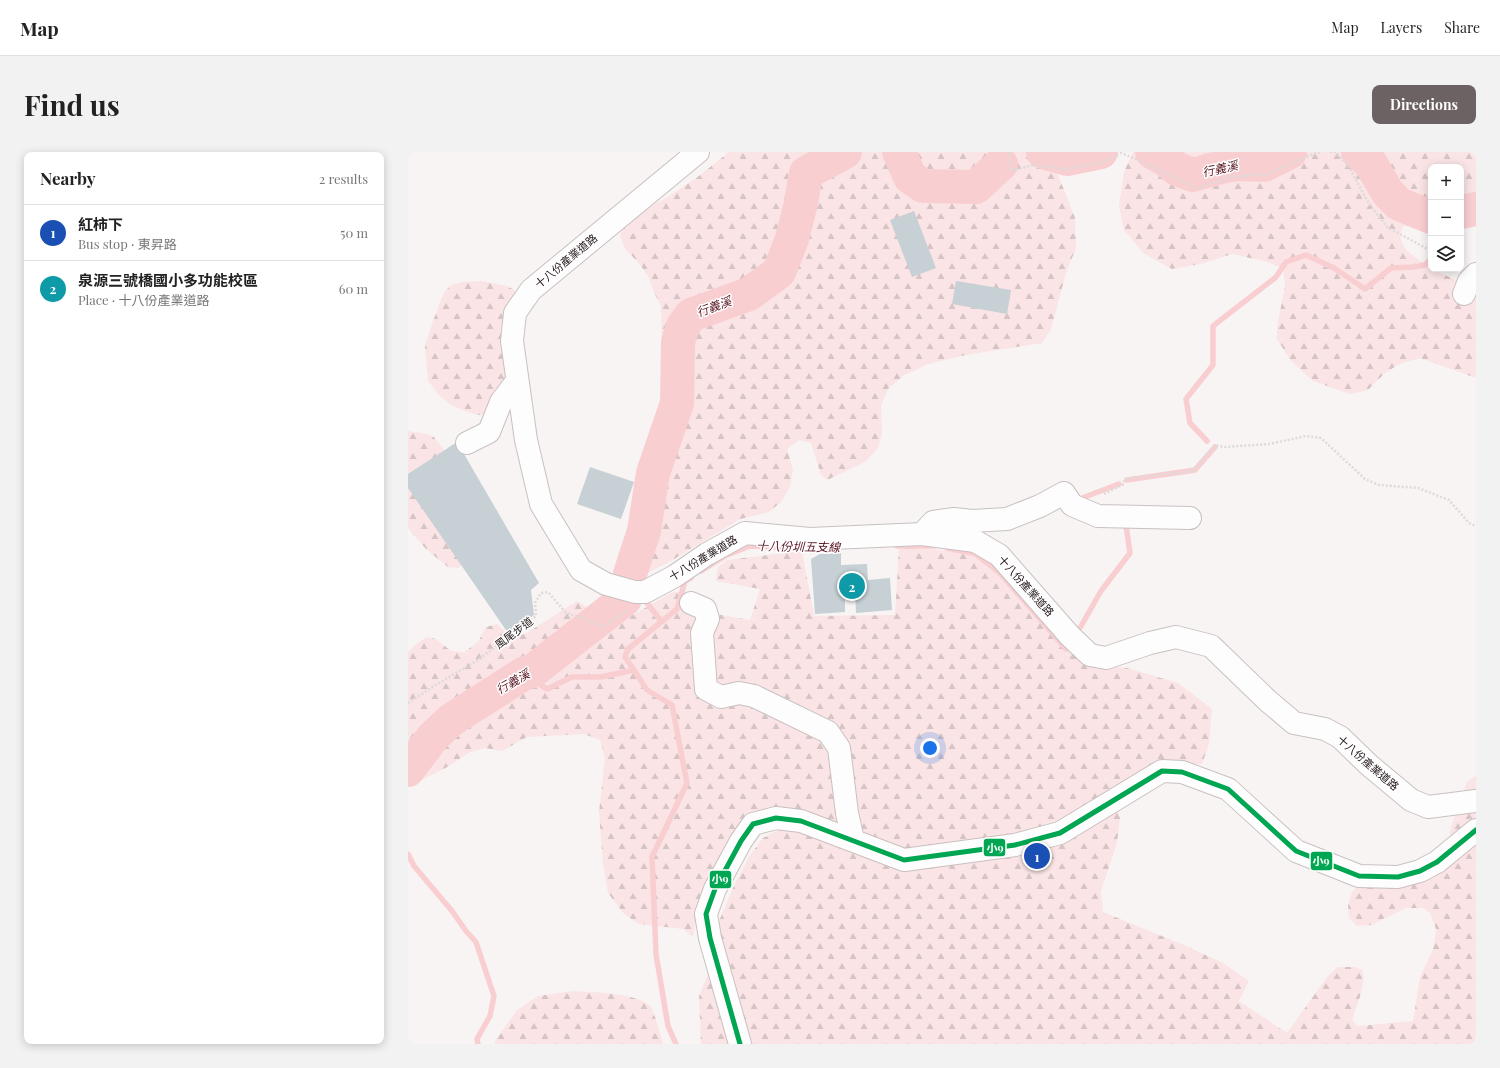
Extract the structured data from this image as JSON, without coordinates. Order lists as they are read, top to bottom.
{
  "streets": {
    "street": ["十八份產業道路"],
    "path": ["風尾步道"]
  },
  "water": ["行義溪", "十八份圳五支線"],
  "lines": ["transit line 小9"],
  "page": {
    "header": "Map",
    "nav": ["Map", "Layers", "Share"],
    "buttons": "Directions",
    "title": "Find us",
    "heading": ["Nearby", "2 results"],
    "map_buttons": ["+", "−"],
    "list": [
      {
        "mark": "1",
        "name": "紅柿下",
        "note": "Bus stop · 東昇路",
        "value": "50 m"
      },
      {
        "mark": "2",
        "name": "泉源三號橋國小多功能校區",
        "note": "Place · 十八份產業道路",
        "value": "60 m"
      }
    ],
    "pins": ["2", "1"]
  }
}
